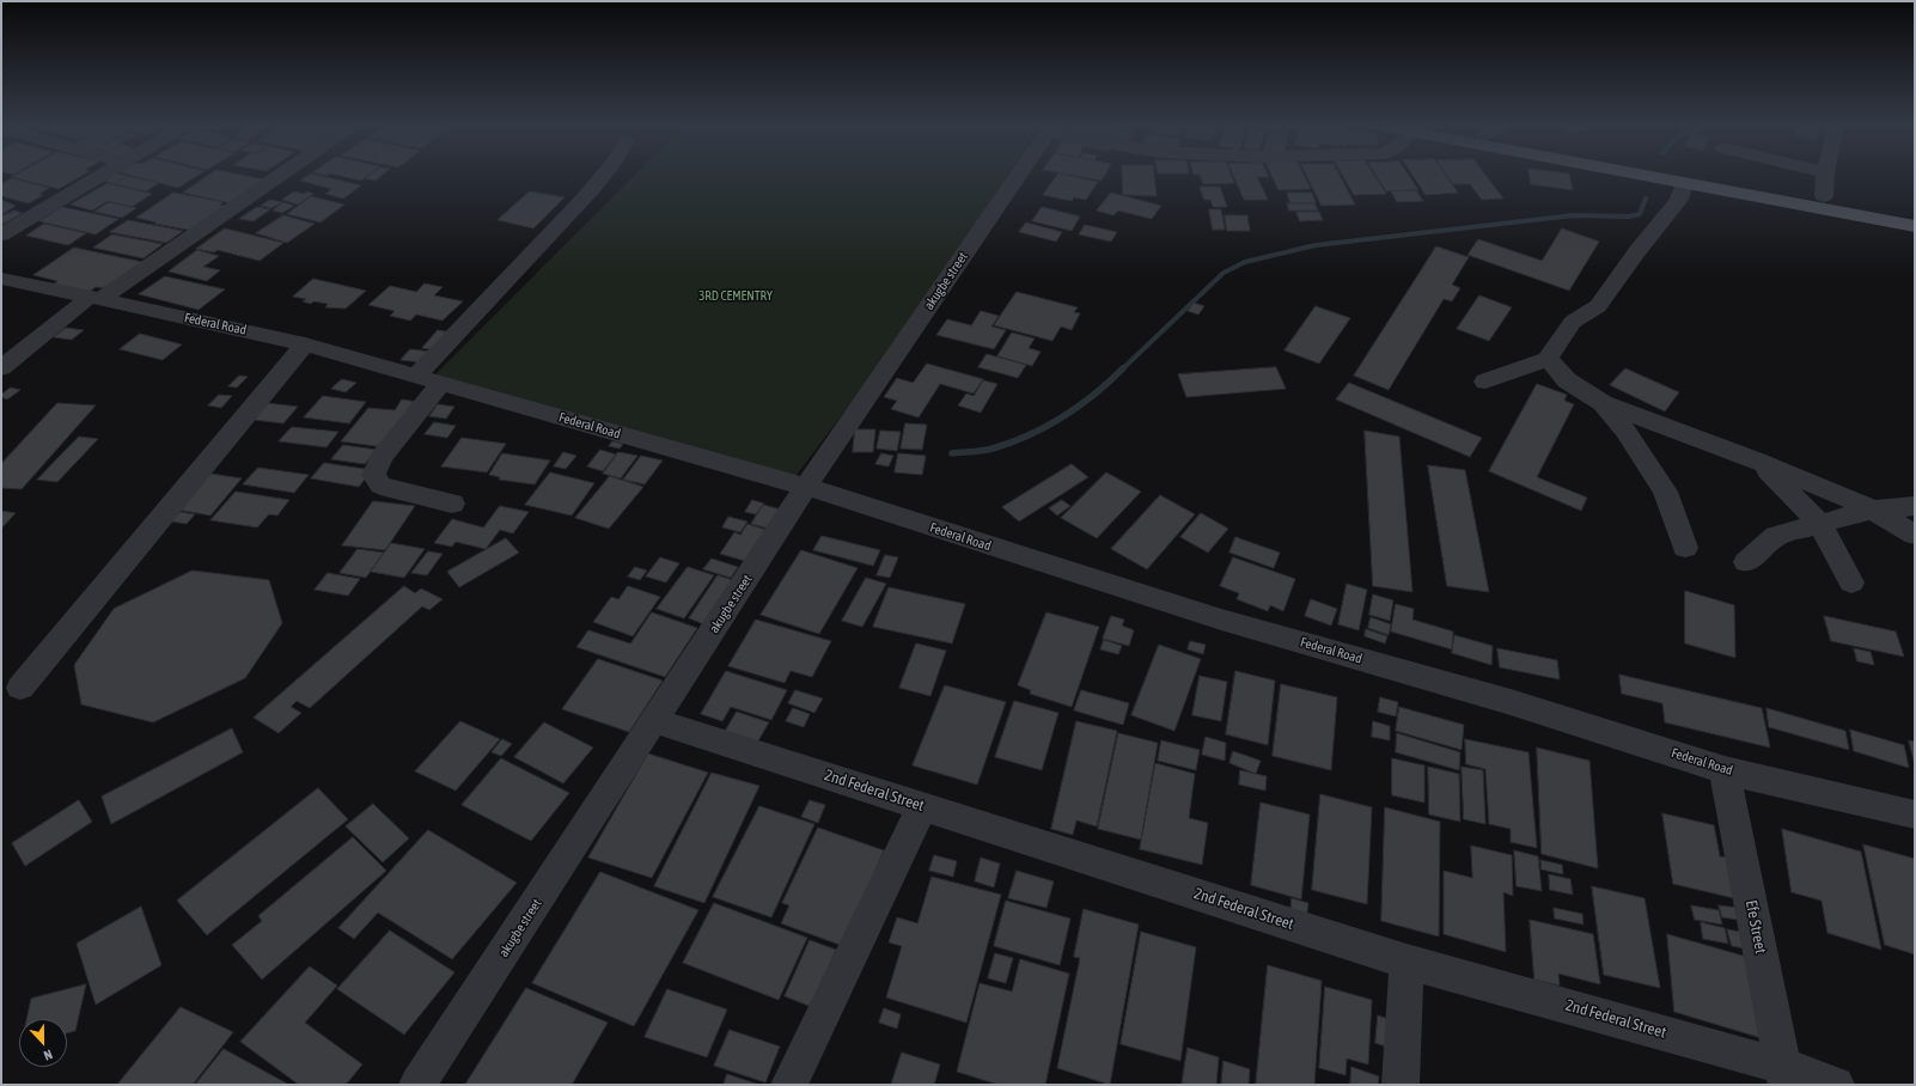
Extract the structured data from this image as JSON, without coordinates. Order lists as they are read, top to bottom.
{
  "streets": {
    "street": [
      "akugbe street",
      "Federal Road",
      "2nd Federal Street",
      "Efe Street"
    ]
  },
  "crossings": [
    ["akugbe street", "Federal Road"],
    ["akugbe street", "2nd Federal Street"],
    ["Federal Road", "Efe Street"],
    ["2nd Federal Street", "Efe Street"]
  ],
  "parks": ["3RD CEMENTRY"],
  "north": "bottom"
}
